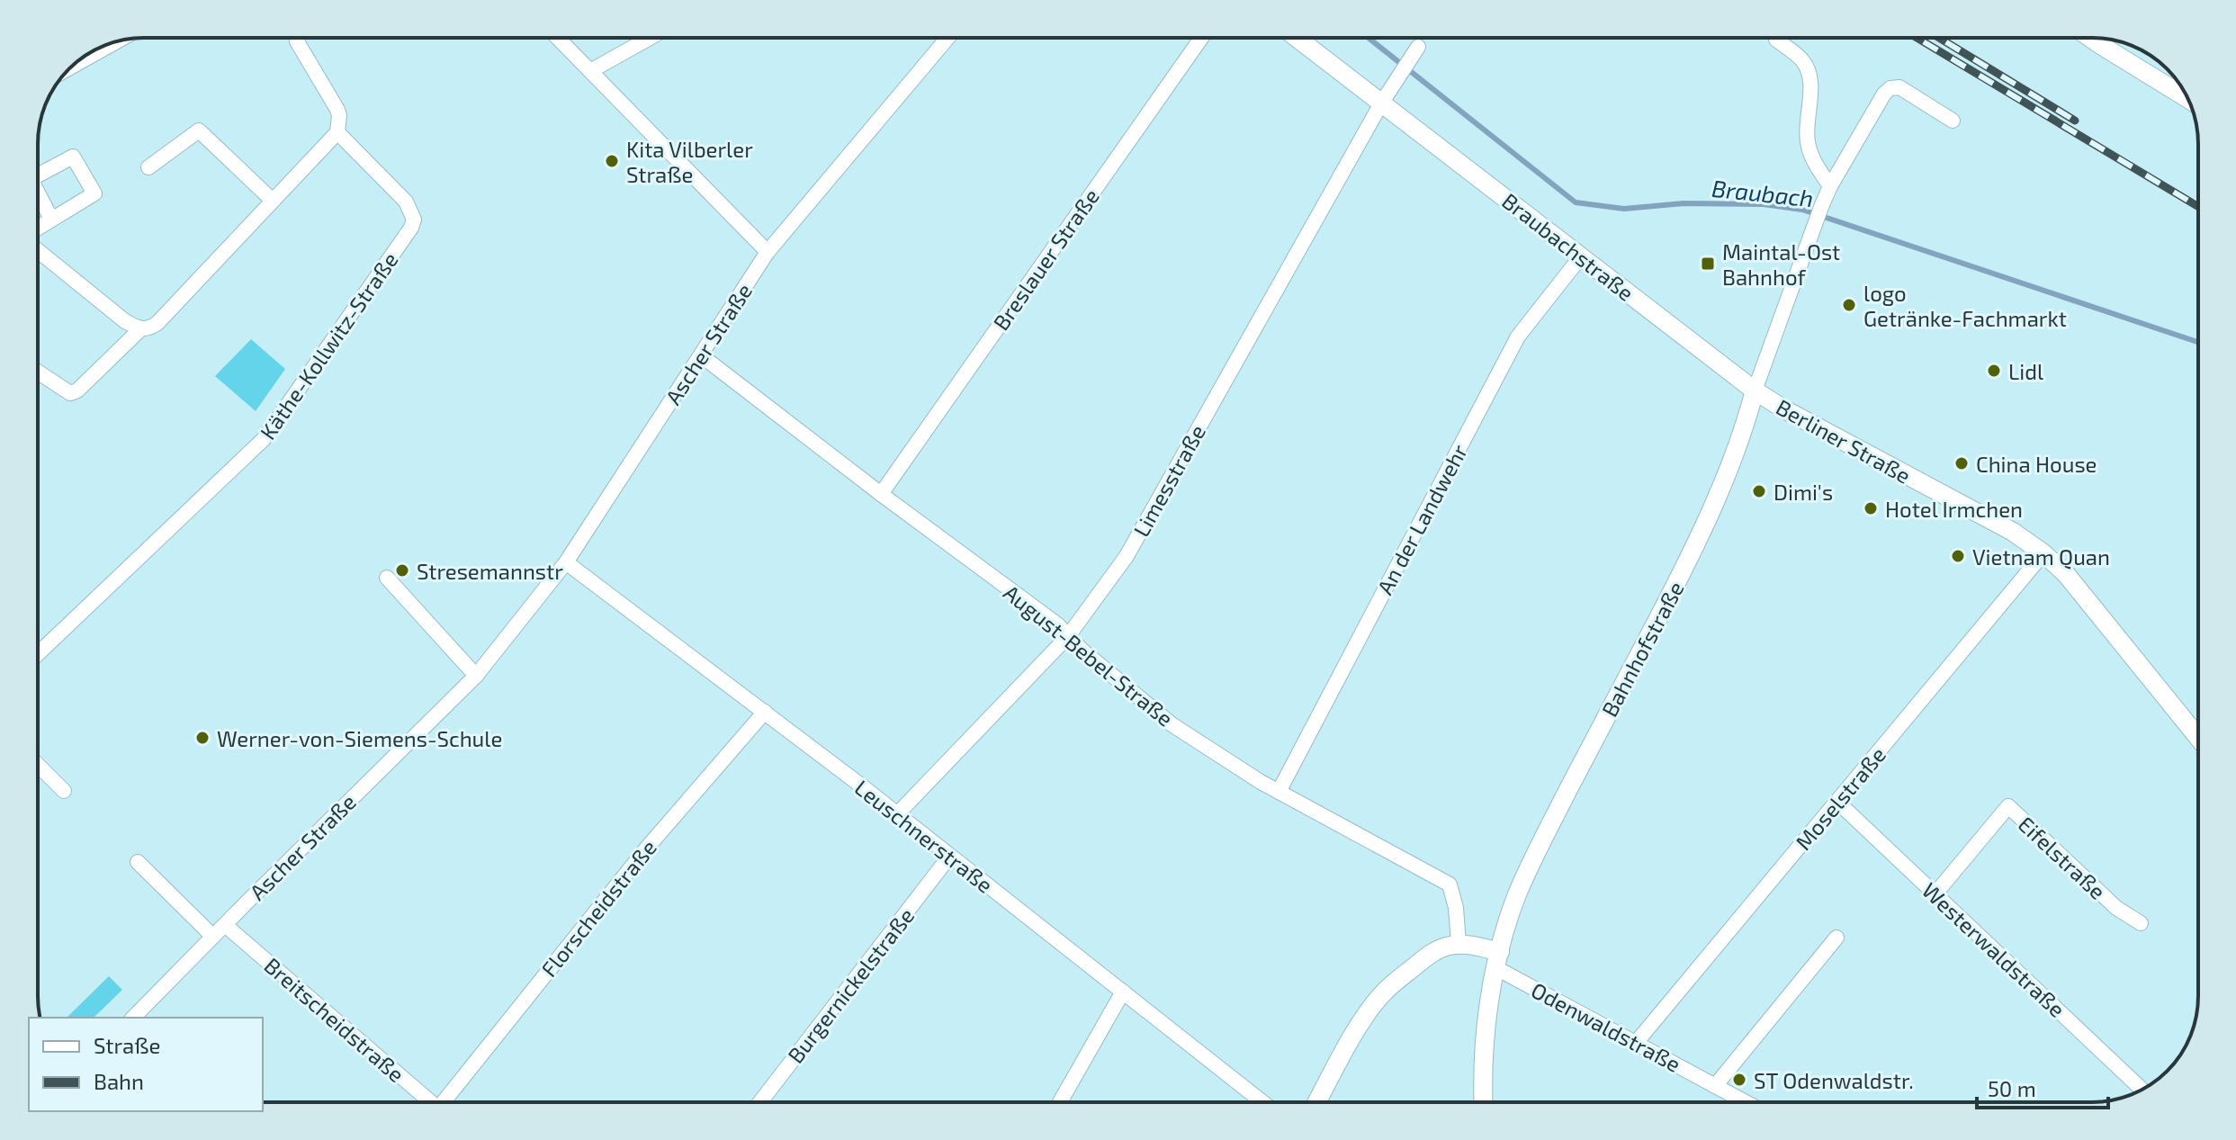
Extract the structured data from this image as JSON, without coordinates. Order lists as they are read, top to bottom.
{
  "streets": {
    "street": [
      "Braubachstraße",
      "Breslauer Straße",
      "Ascher Straße",
      "Käthe-Kollwitz-Straße",
      "Berliner Straße",
      "Limesstraße",
      "An der Landwehr",
      "Bahnhofstraße",
      "August-Bebel-Straße",
      "Moselstraße",
      "Leuschnerstraße",
      "Eifelstraße",
      "Florscheidstraße",
      "Westerwaldstraße",
      "Burgernickelstraße",
      "Breitscheidstraße",
      "Odenwaldstraße"
    ]
  },
  "crossings": [
    ["Braubachstraße", "Berliner Straße"],
    ["Braubachstraße", "Limesstraße"],
    ["Braubachstraße", "An der Landwehr"],
    ["Braubachstraße", "Bahnhofstraße"],
    ["Breslauer Straße", "August-Bebel-Straße"],
    ["Ascher Straße", "August-Bebel-Straße"],
    ["Ascher Straße", "Leuschnerstraße"],
    ["Ascher Straße", "Breitscheidstraße"],
    ["Berliner Straße", "Bahnhofstraße"],
    ["Berliner Straße", "Moselstraße"],
    ["Limesstraße", "August-Bebel-Straße"],
    ["Limesstraße", "Leuschnerstraße"],
    ["An der Landwehr", "August-Bebel-Straße"],
    ["Bahnhofstraße", "Odenwaldstraße"],
    ["Moselstraße", "Westerwaldstraße"],
    ["Moselstraße", "Odenwaldstraße"],
    ["Leuschnerstraße", "Florscheidstraße"],
    ["Leuschnerstraße", "Burgernickelstraße"],
    ["Eifelstraße", "Westerwaldstraße"]
  ],
  "water": ["Braubach"],
  "places": {
    "other": [
      "Kita Vilberler Straße",
      "logo Getränke-Fachmarkt",
      "Lidl",
      "China House",
      "Dimi's",
      "Hotel Irmchen",
      "Vietnam Quan",
      "Stresemannstr",
      "Werner-von-Siemens-Schule",
      "ST Odenwaldstr."
    ],
    "transit": ["Maintal-Ost Bahnhof"]
  },
  "legend": ["Straße", "Bahn"],
  "scale_bar": "50 m"
}
